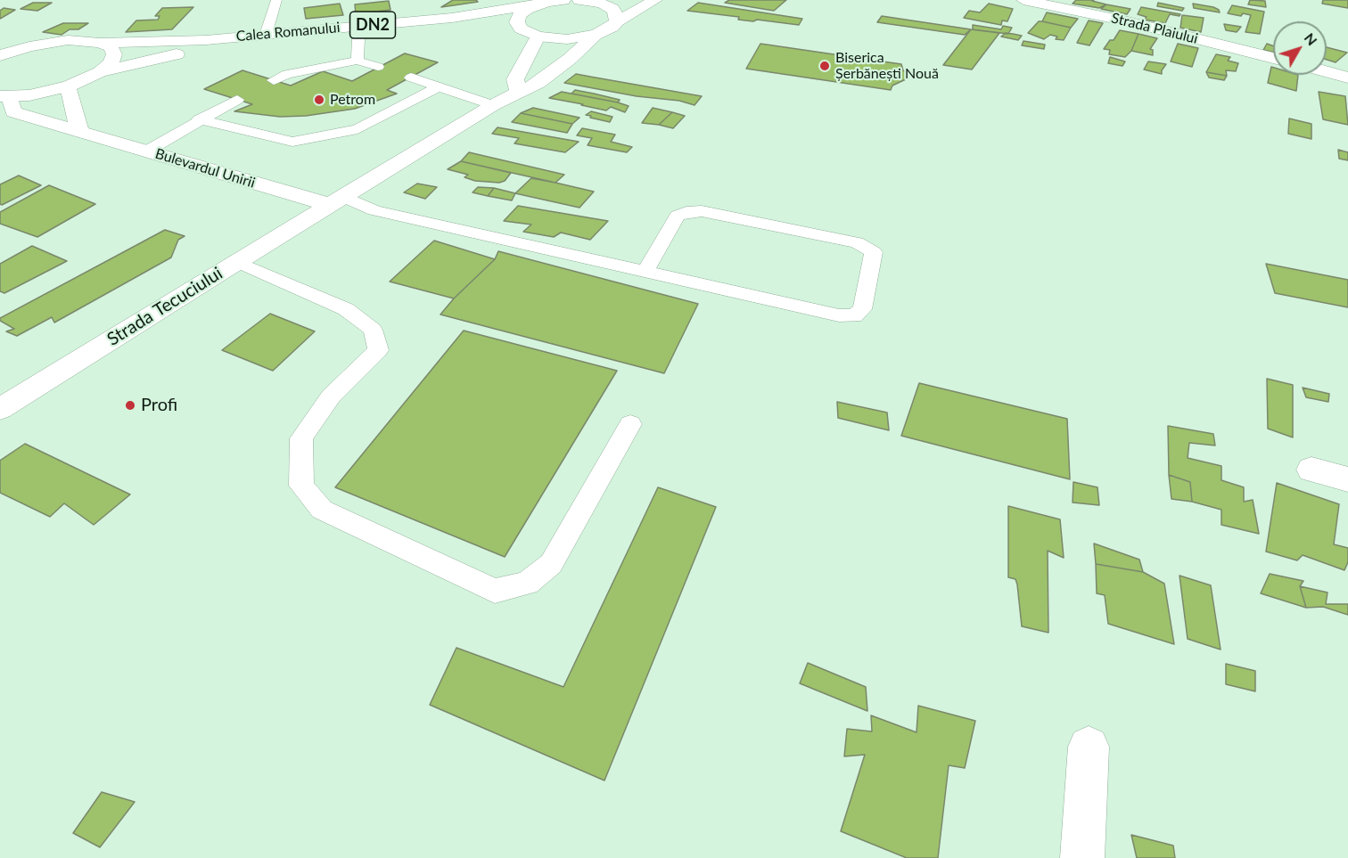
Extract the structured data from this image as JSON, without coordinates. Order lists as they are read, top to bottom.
{
  "streets": {
    "main road": [
      "DN2",
      "Strada Plaiului",
      "Calea Romanului",
      "Bulevardul Unirii",
      "Strada Tecuciului"
    ]
  },
  "crossings": [
    ["DN2", "Calea Romanului"],
    ["DN2", "Bulevardul Unirii"],
    ["Bulevardul Unirii", "Strada Tecuciului"]
  ],
  "places": ["Biserica Șerbănești Nouă", "Petrom", "Profi"],
  "north": "top right"
}
